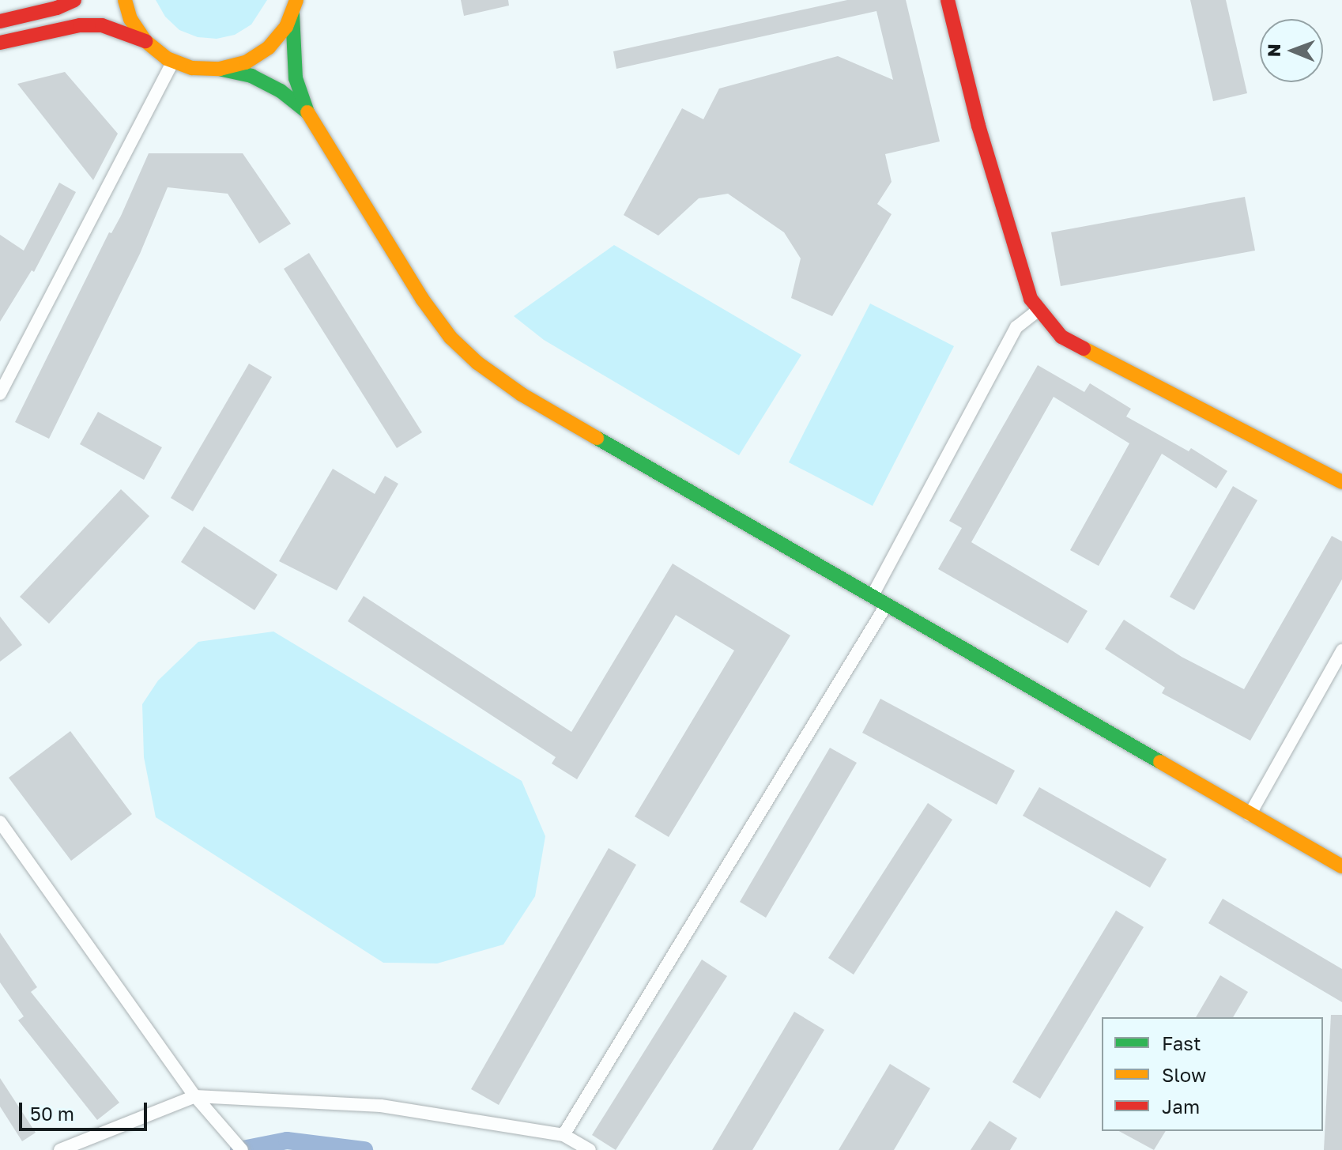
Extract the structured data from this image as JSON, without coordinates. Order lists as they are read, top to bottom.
{
  "legend": ["Fast", "Slow", "Jam"],
  "scale_bar": "50 m",
  "north": "left"
}
